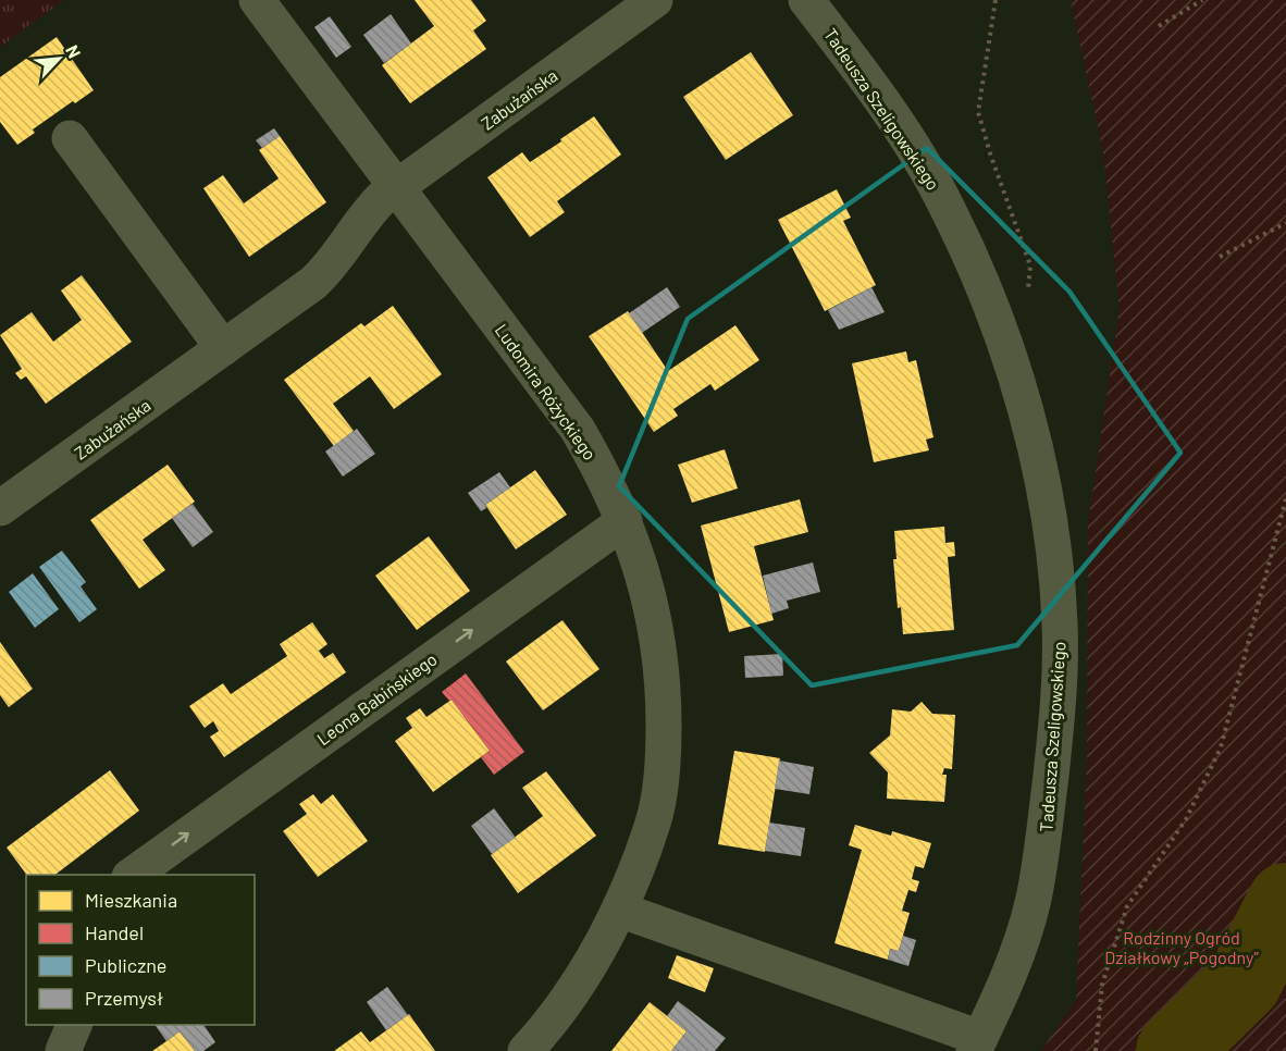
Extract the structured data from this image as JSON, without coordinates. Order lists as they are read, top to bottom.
{
  "streets": {
    "street": [
      "Zabużańska",
      "Tadeusza Szeligowskiego",
      "Ludomira Różyckiego",
      "Leona Babińskiego"
    ]
  },
  "crossings": [
    ["Zabużańska", "Ludomira Różyckiego"],
    ["Ludomira Różyckiego", "Leona Babińskiego"]
  ],
  "one_way": ["Leona Babińskiego"],
  "parks": ["Rodzinny Ogród Działkowy „Pogodny”"],
  "legend": [
    "Mieszkania",
    "Handel",
    "Publiczne",
    "Przemysł"
  ],
  "north": "top right"
}
